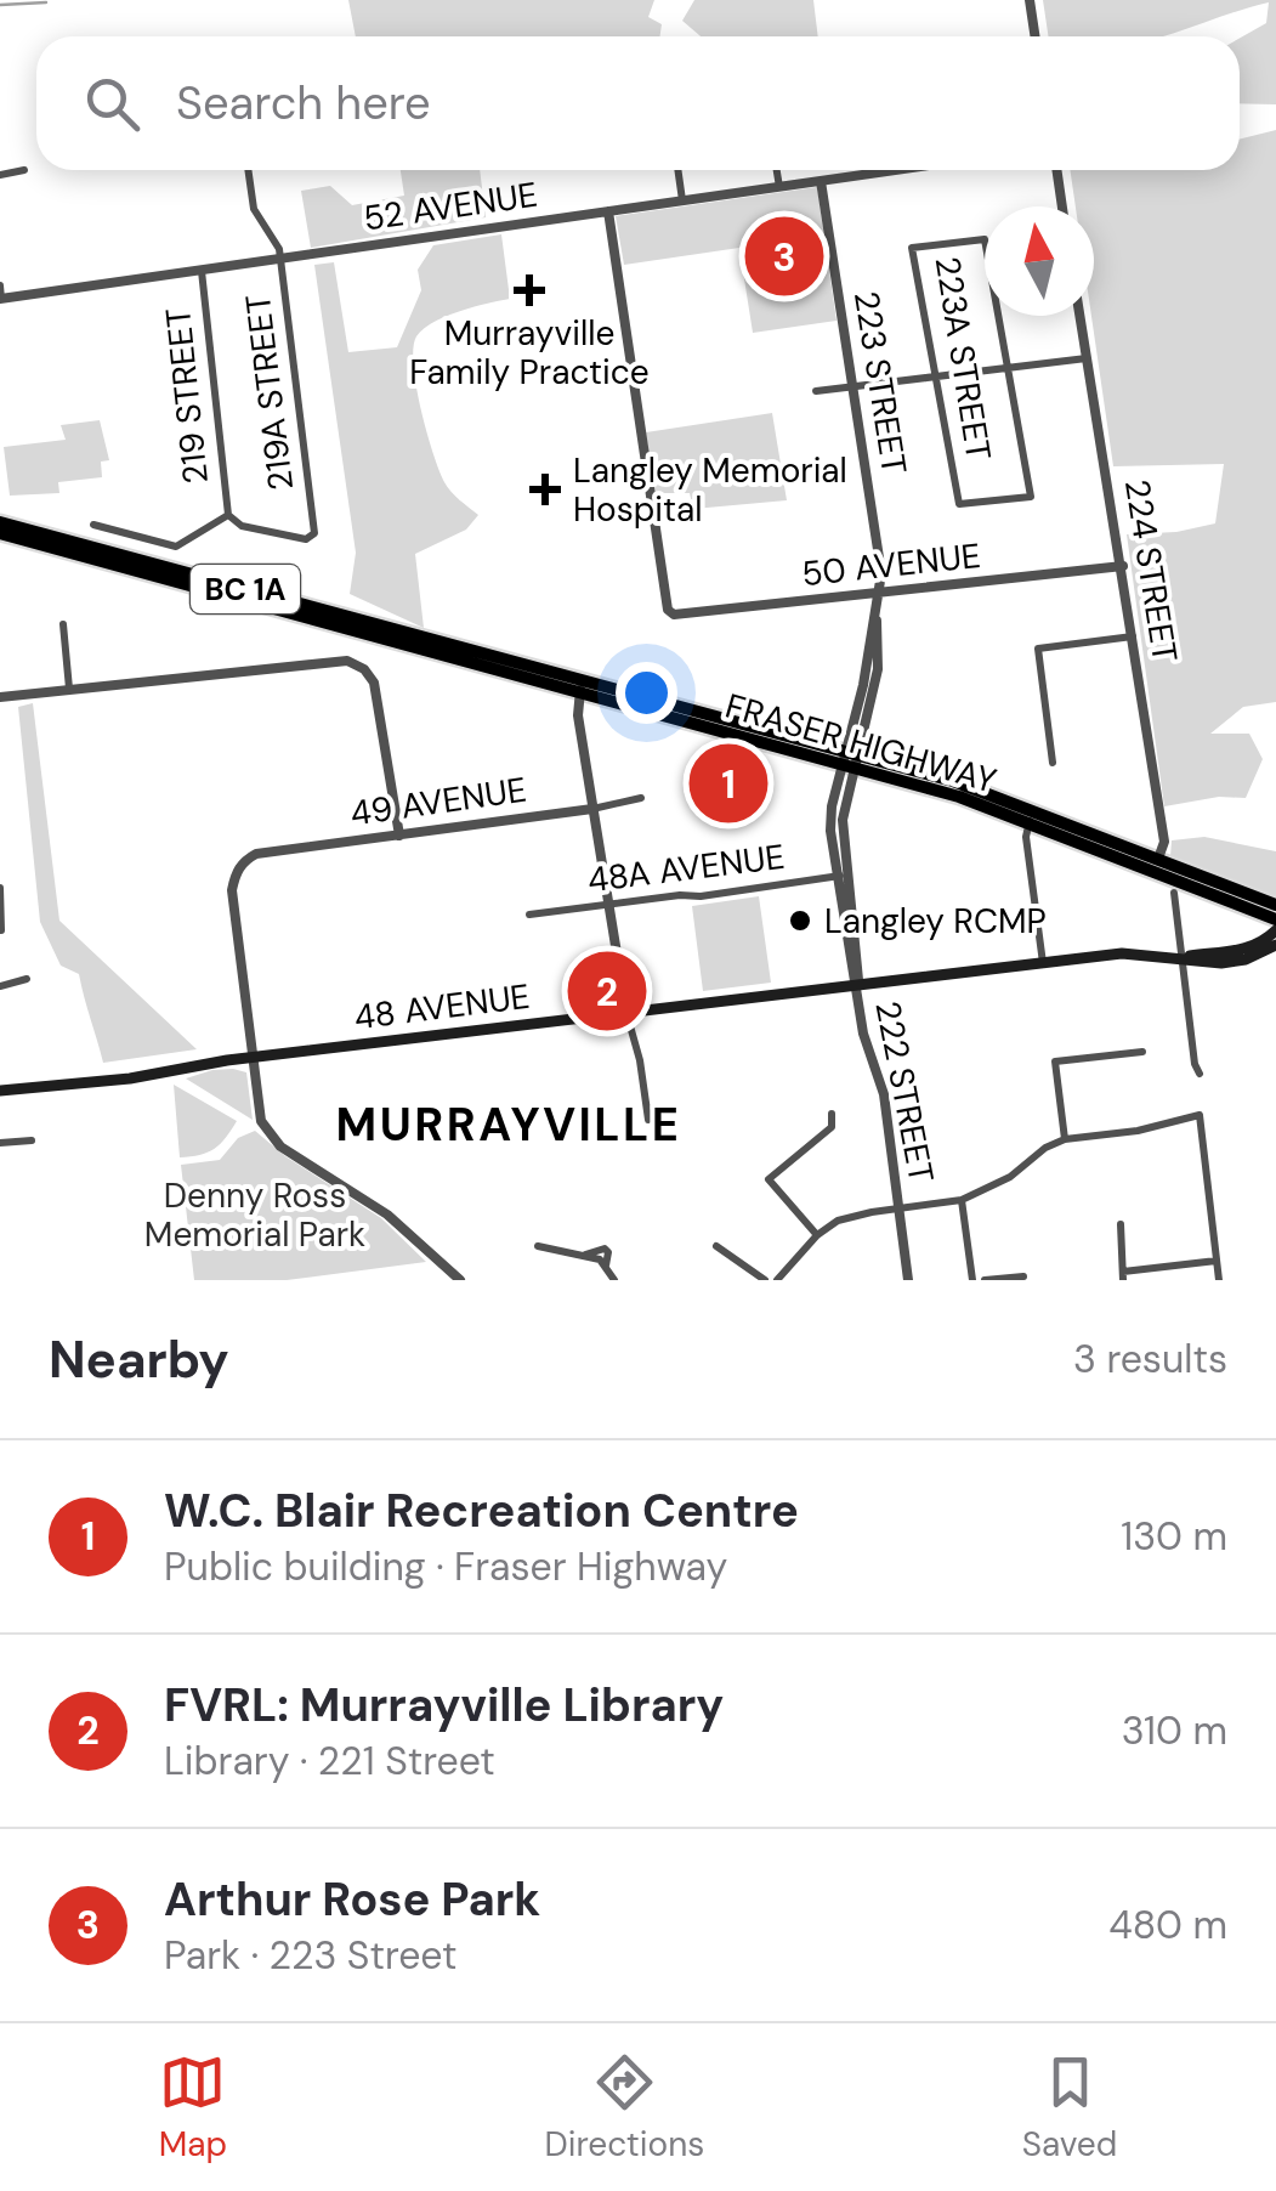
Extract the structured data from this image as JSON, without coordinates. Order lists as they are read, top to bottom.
{
  "streets": {
    "main road": ["BC 1A", "FRASER HIGHWAY", "48 AVENUE"],
    "street": [
      "52 AVENUE",
      "223A STREET",
      "223 STREET",
      "219A STREET",
      "219 STREET",
      "50 AVENUE",
      "224 STREET",
      "49 AVENUE",
      "48A AVENUE",
      "222 STREET"
    ]
  },
  "crossings": [
    ["52 AVENUE", "223 STREET"],
    ["52 AVENUE", "219A STREET"],
    ["52 AVENUE", "219 STREET"],
    ["52 AVENUE", "50 AVENUE"],
    ["223 STREET", "50 AVENUE"],
    ["223 STREET", "222 STREET"],
    ["219A STREET", "219 STREET"],
    ["50 AVENUE", "224 STREET"],
    ["50 AVENUE", "222 STREET"],
    ["224 STREET", "FRASER HIGHWAY"],
    ["FRASER HIGHWAY", "222 STREET"],
    ["49 AVENUE", "48 AVENUE"],
    ["48A AVENUE", "222 STREET"],
    ["48 AVENUE", "222 STREET"]
  ],
  "districts": ["MURRAYVILLE"],
  "parks": ["Denny Ross Memorial Park"],
  "places": {
    "health": ["Murrayville Family Practice", "Langley Memorial Hospital"],
    "other": ["Langley RCMP"]
  },
  "north": "top",
  "page": {
    "search": "Search here",
    "pins": ["3", "1", "2"],
    "heading": ["Nearby", "3 results"],
    "list": [
      {
        "mark": "1",
        "name": "W.C. Blair Recreation Centre",
        "note": "Public building · Fraser Highway",
        "value": "130 m"
      },
      {
        "mark": "2",
        "name": "FVRL: Murrayville Library",
        "note": "Library · 221 Street",
        "value": "310 m"
      },
      {
        "mark": "3",
        "name": "Arthur Rose Park",
        "note": "Park · 223 Street",
        "value": "480 m"
      }
    ],
    "nav": ["Map", "Directions", "Saved"]
  }
}
